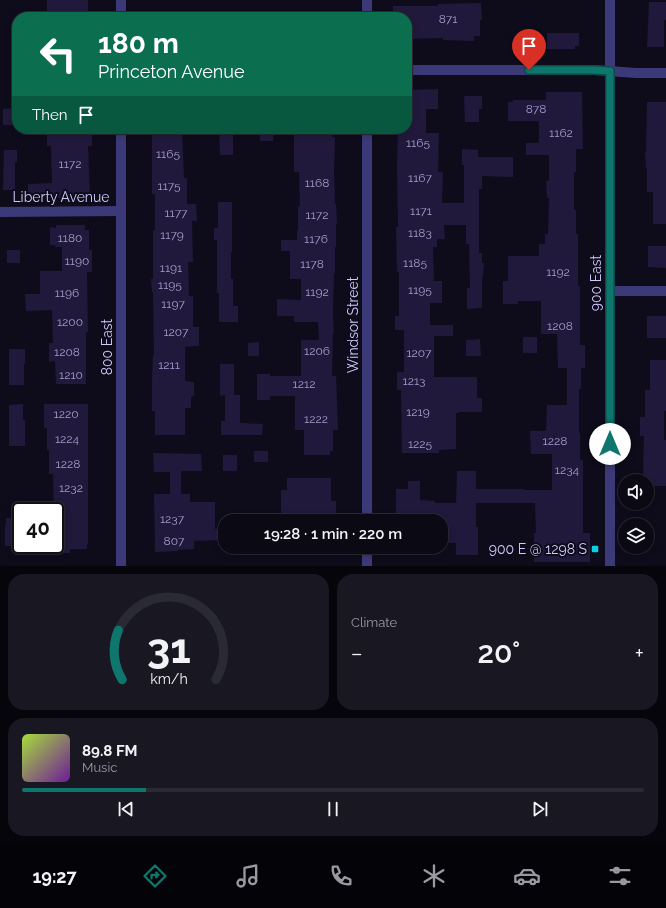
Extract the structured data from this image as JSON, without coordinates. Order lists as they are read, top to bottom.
{
  "streets": {
    "street": [
      "Liberty Avenue",
      "900 East",
      "Windsor Street",
      "800 East"
    ]
  },
  "crossings": [
    ["Liberty Avenue", "800 East"]
  ],
  "places": {
    "transit": ["900 E @ 1298 S"]
  },
  "house_numbers": [
    "871",
    "878",
    "1162",
    "1165",
    "1165",
    "1172",
    "1167",
    "1168",
    "1175",
    "1171",
    "1177",
    "1172",
    "1183",
    "1179",
    "1180",
    "1176",
    "1190",
    "1185",
    "1178",
    "1191",
    "1192",
    "1195",
    "1195",
    "1192",
    "1196",
    "1197",
    "1200",
    "1208",
    "1207",
    "1206",
    "1208",
    "1207",
    "1211",
    "1210",
    "1213",
    "1212",
    "1219",
    "1220",
    "1222",
    "1224",
    "1228",
    "1225",
    "1228",
    "1234",
    "1232",
    "1237",
    "807"
  ],
  "page": {
    "turn": ["180 m", "Princeton Avenue"],
    "then": "Then",
    "limit": "40",
    "trip": "19:28 · 1 min · 220 m",
    "tile": "Climate",
    "heat": ["−", "20°", "+"],
    "song": ["89.8 FM", "Music"],
    "tabs": "19:27",
    "gauge": ["31", "km/h"]
  }
}
